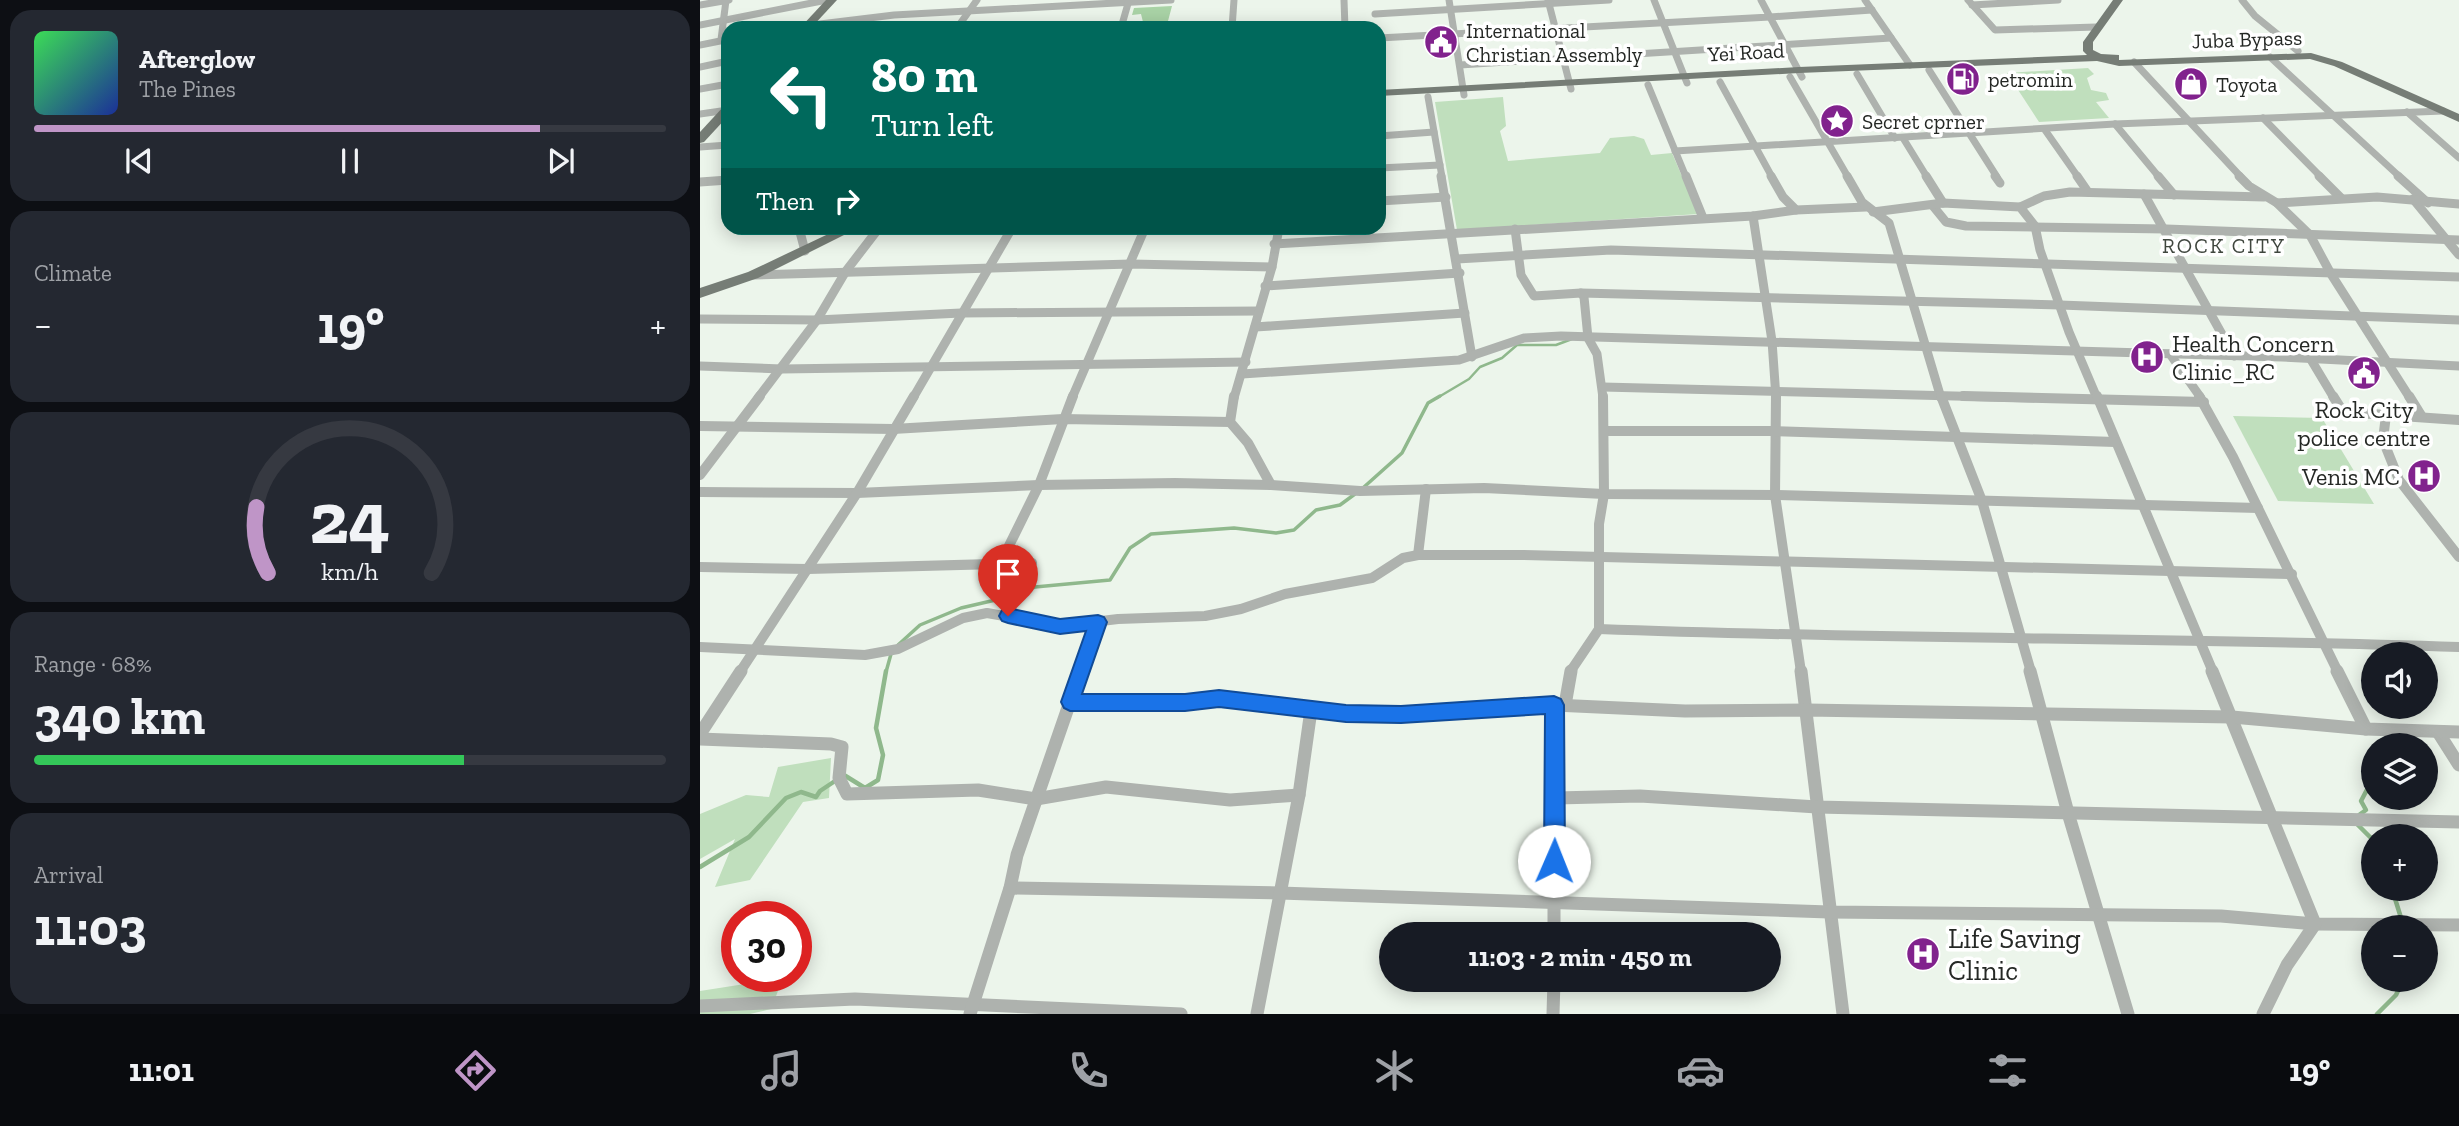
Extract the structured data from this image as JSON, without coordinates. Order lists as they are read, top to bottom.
{
  "streets": {
    "main road": ["Juba Bypass", "Yei Road"]
  },
  "crossings": [
    ["Juba Bypass", "Yei Road"]
  ],
  "districts": ["ROCK CITY"],
  "places": {
    "public building": ["International Christian Assembly", "Rock City police centre"],
    "fuel station": ["petromin"],
    "shop": ["Toyota"],
    "place": ["Secret cprner"],
    "hospital": ["Health Concern Clinic_RC", "Venis MC", "Life Saving Clinic"]
  },
  "page": {
    "turn": ["80 m", "Turn left"],
    "song": ["Afterglow", "The Pines"],
    "then": "Then",
    "tile": [
      "Climate",
      ["Range · 68%", "340 km"],
      ["Arrival", "11:03"]
    ],
    "heat": ["−", "19°", "+"],
    "map_buttons": ["+", "−"],
    "limit": "30",
    "trip": "11:03 · 2 min · 450 m",
    "tabs": ["11:01", "19°"],
    "gauge": ["24", "km/h"]
  }
}
